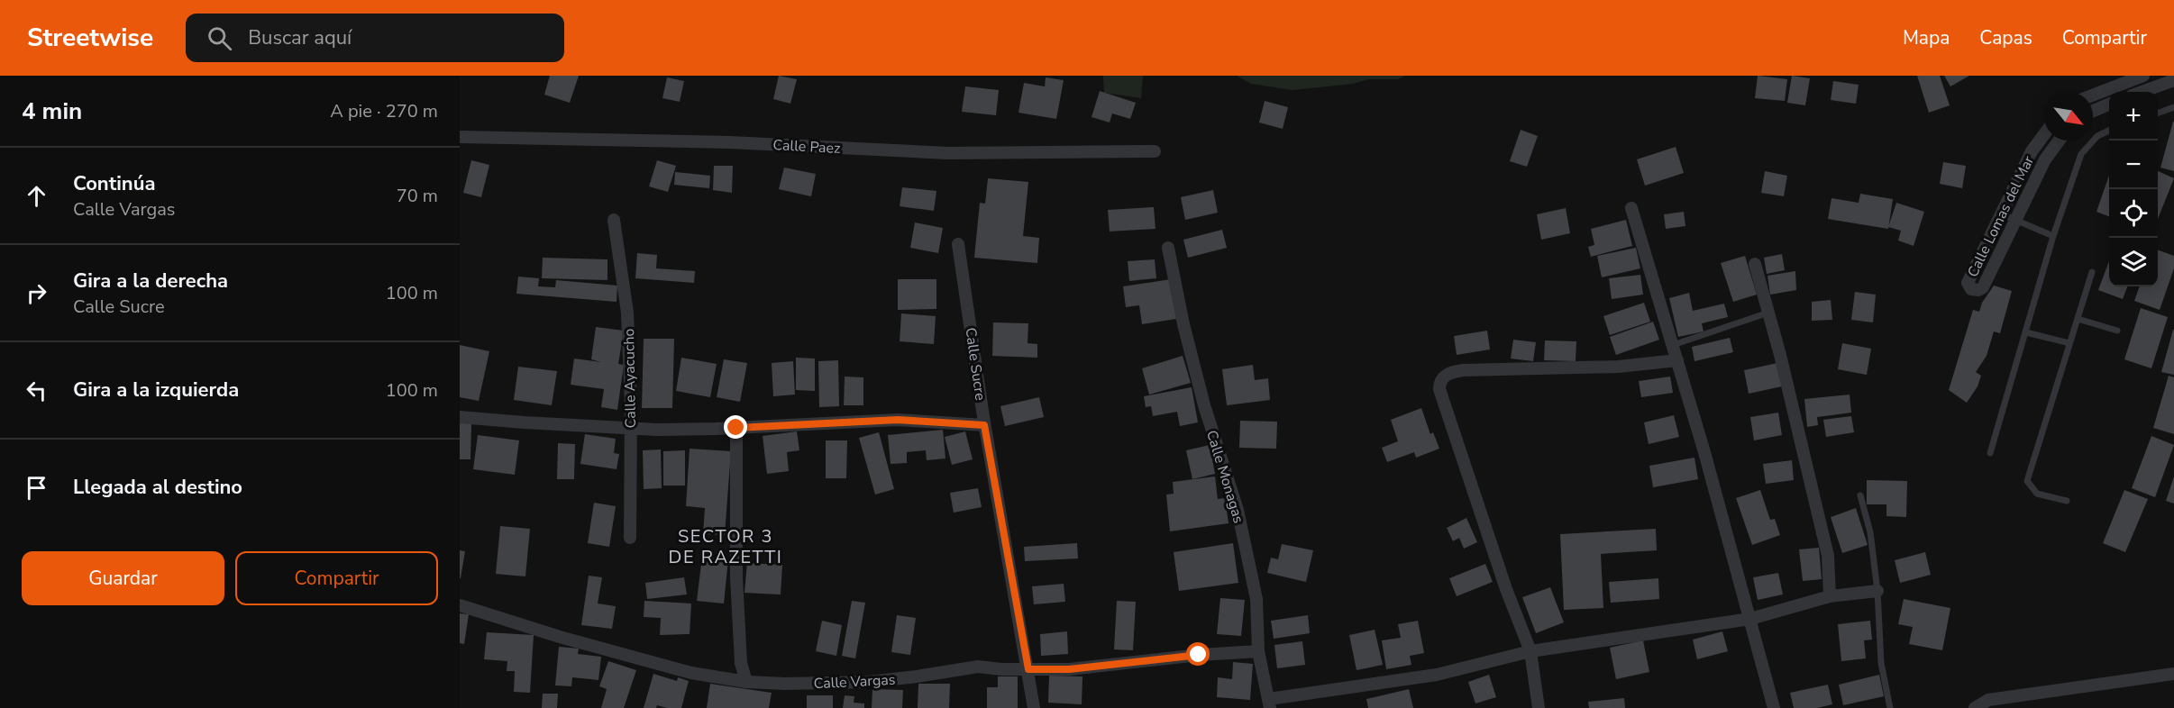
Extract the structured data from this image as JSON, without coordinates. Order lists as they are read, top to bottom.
{
  "streets": {
    "street": [
      "Calle Paez",
      "Calle Lomas del Mar",
      "Calle Sucre",
      "Calle Ayacucho",
      "Calle Monagas",
      "Calle Vargas"
    ]
  },
  "crossings": [
    ["Calle Sucre", "Calle Vargas"],
    ["Calle Monagas", "Calle Vargas"]
  ],
  "districts": ["SECTOR 3 DE RAZETTI"],
  "north": "bottom right",
  "page": {
    "header": "Streetwise",
    "search": "Buscar aquí",
    "nav": ["Mapa", "Capas", "Compartir"],
    "heading": ["4 min", "A pie · 270 m"],
    "map_buttons": ["+", "−"],
    "list": [
      ["Continúa", "Calle Vargas", "70 m"],
      ["Gira a la derecha", "Calle Sucre", "100 m"],
      ["Gira a la izquierda", "100 m"],
      "Llegada al destino"
    ],
    "buttons": ["Guardar", "Compartir"]
  }
}
